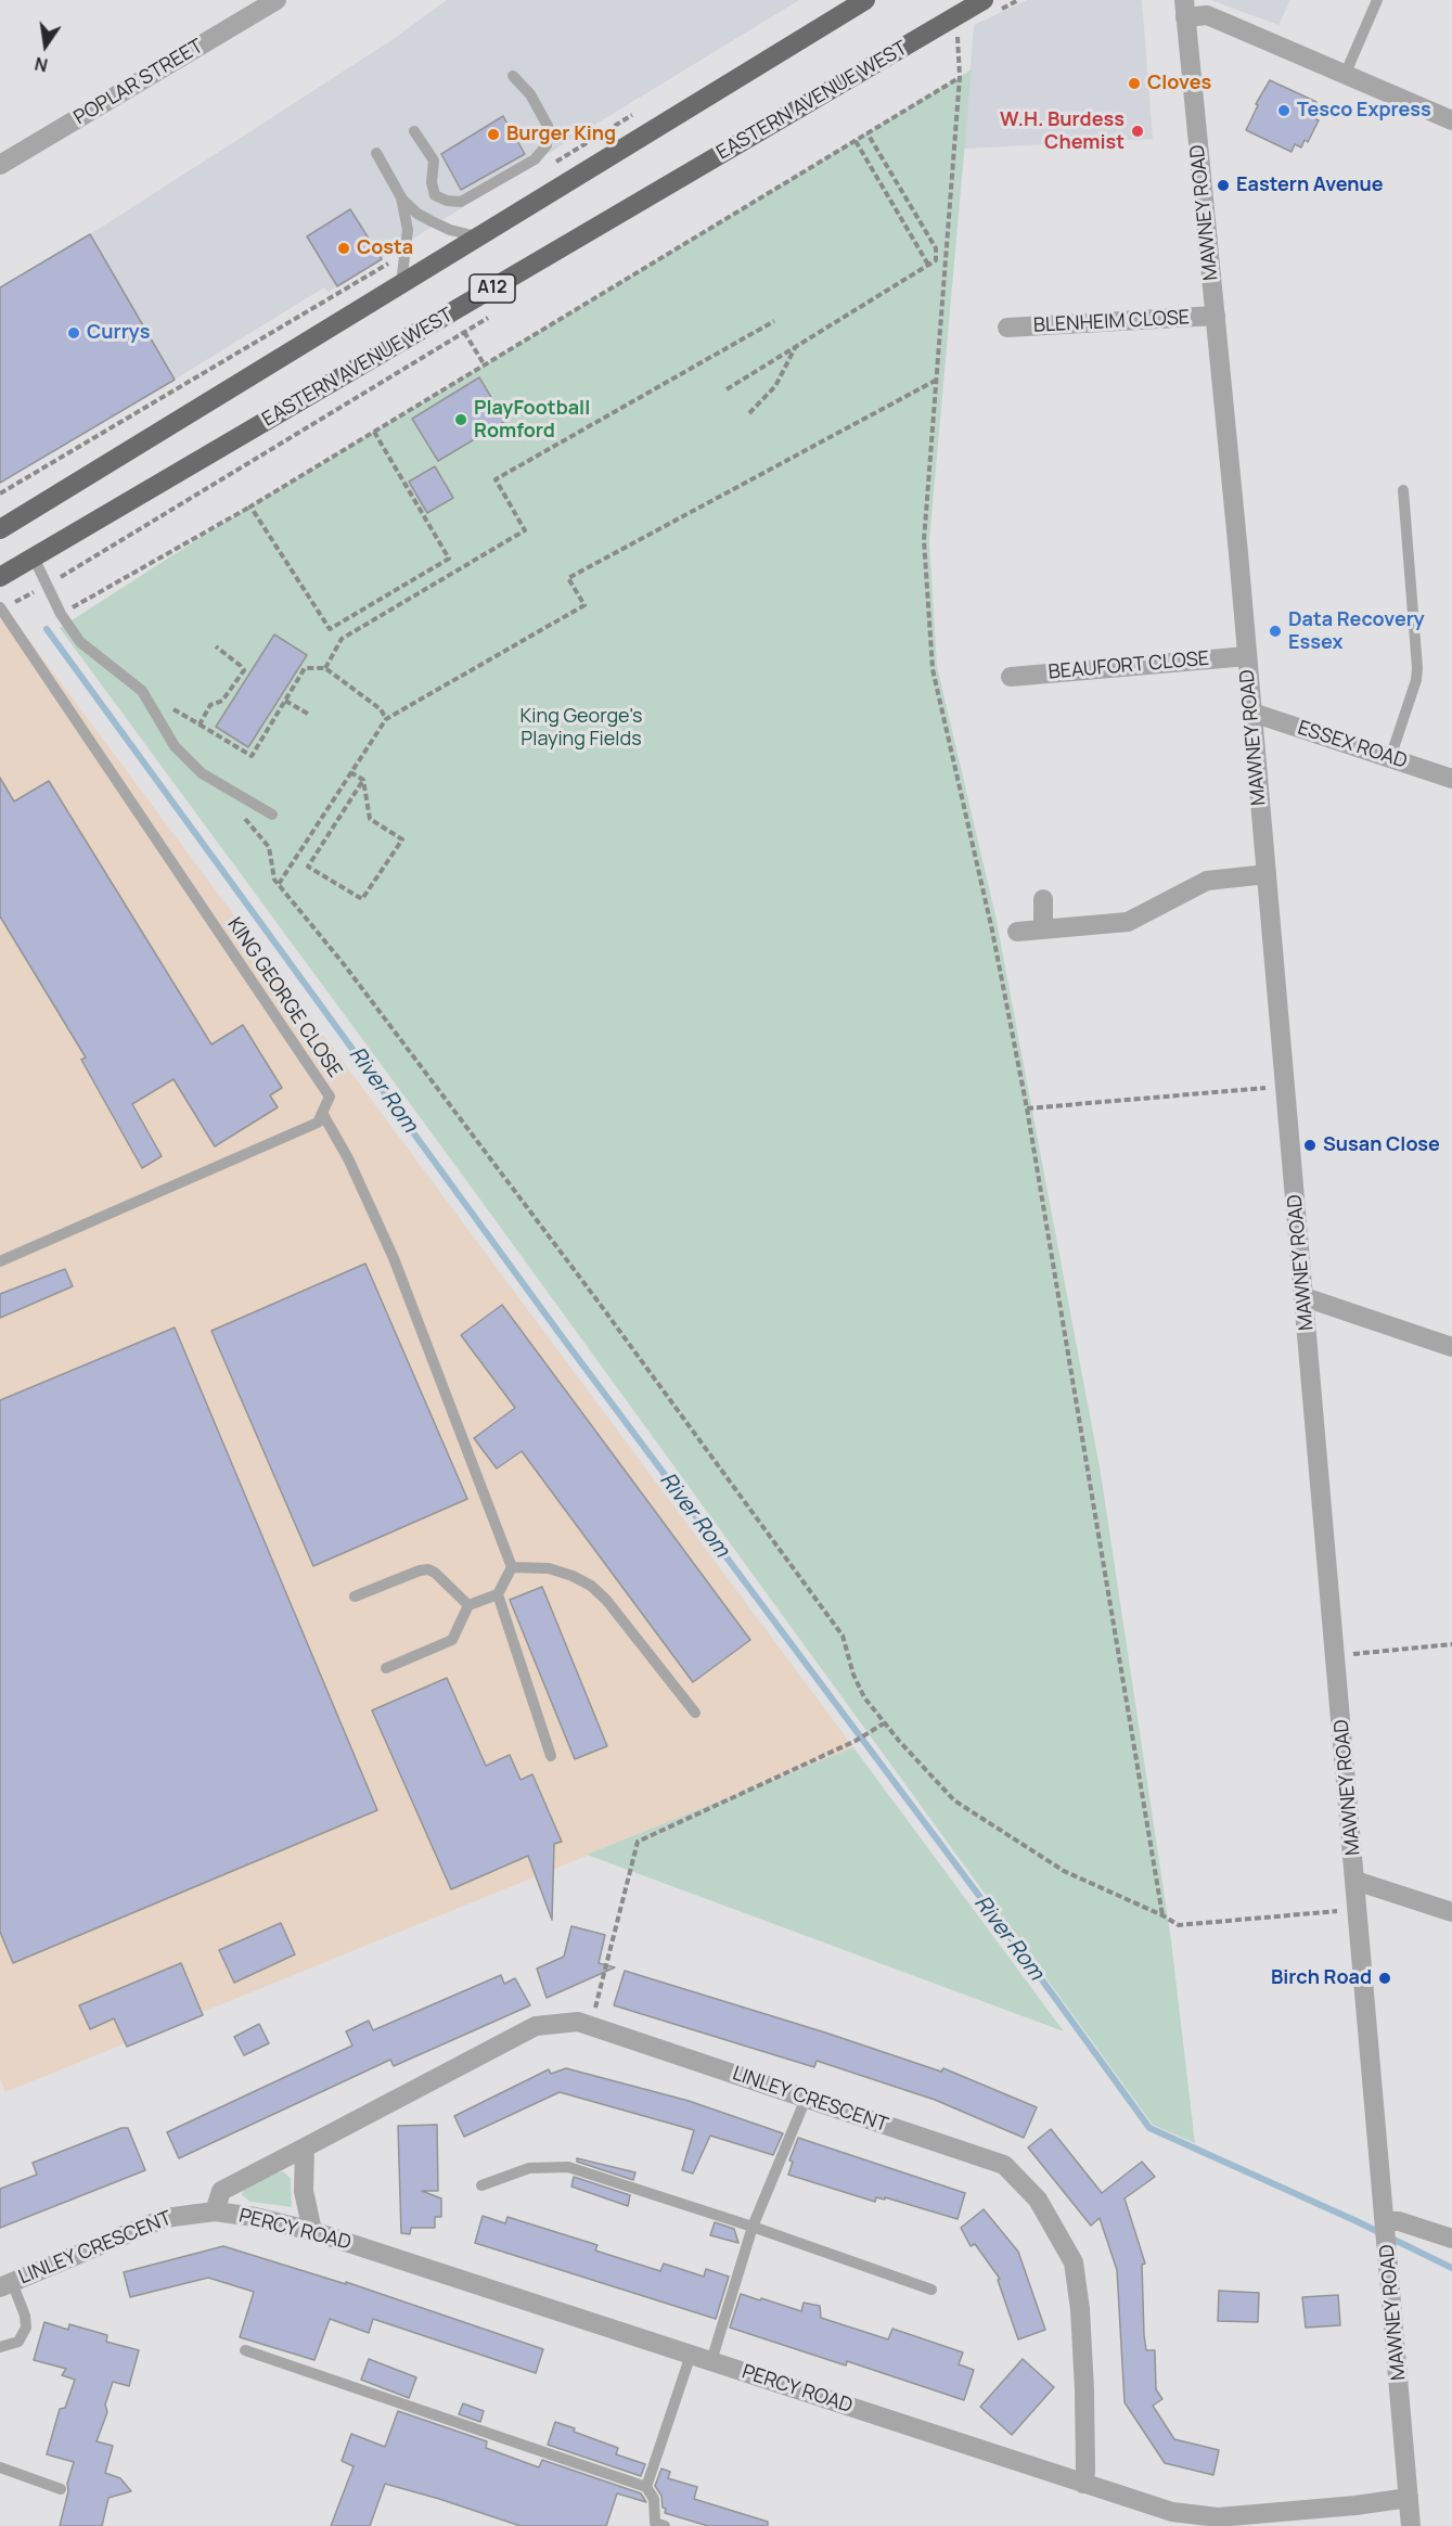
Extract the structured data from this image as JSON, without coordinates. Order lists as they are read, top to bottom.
{
  "streets": {
    "highway": ["EASTERN AVENUE WEST", "A12"],
    "street": [
      "POPLAR STREET",
      "MAWNEY ROAD",
      "BLENHEIM CLOSE",
      "BEAUFORT CLOSE",
      "ESSEX ROAD",
      "LINLEY CRESCENT",
      "PERCY ROAD"
    ],
    "lane": ["KING GEORGE CLOSE"]
  },
  "crossings": [
    ["MAWNEY ROAD", "BLENHEIM CLOSE"],
    ["MAWNEY ROAD", "BEAUFORT CLOSE"],
    ["MAWNEY ROAD", "ESSEX ROAD"],
    ["MAWNEY ROAD", "PERCY ROAD"],
    ["LINLEY CRESCENT", "PERCY ROAD"]
  ],
  "water": ["River Rom"],
  "parks": ["King George's Playing Fields"],
  "places": [
    "Cloves",
    "Tesco Express",
    "W.H. Burdess Chemist",
    "Burger King",
    "Eastern Avenue",
    "Costa",
    "Currys",
    "PlayFootball Romford",
    "Data Recovery Essex",
    "Susan Close",
    "Birch Road"
  ],
  "north": "bottom"
}
